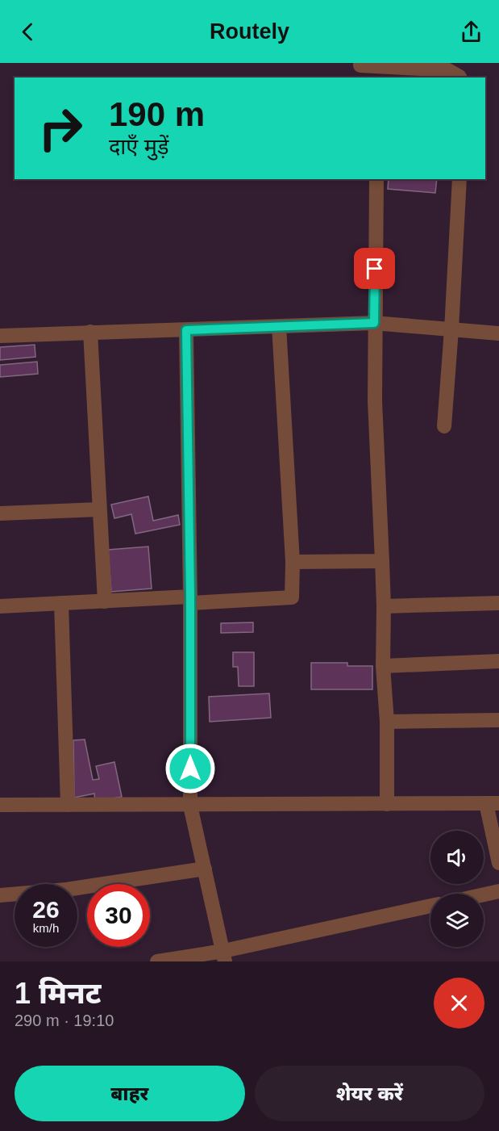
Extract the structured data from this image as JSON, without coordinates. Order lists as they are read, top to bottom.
{
  "page": {
    "header": "Routely",
    "turn": ["190 m", "दाएँ मुड़ें"],
    "speed": "26 km/h",
    "limit": "30",
    "heading": ["1 मिनट", "290 m · 19:10"],
    "buttons": ["बाहर", "शेयर करें"]
  }
}
